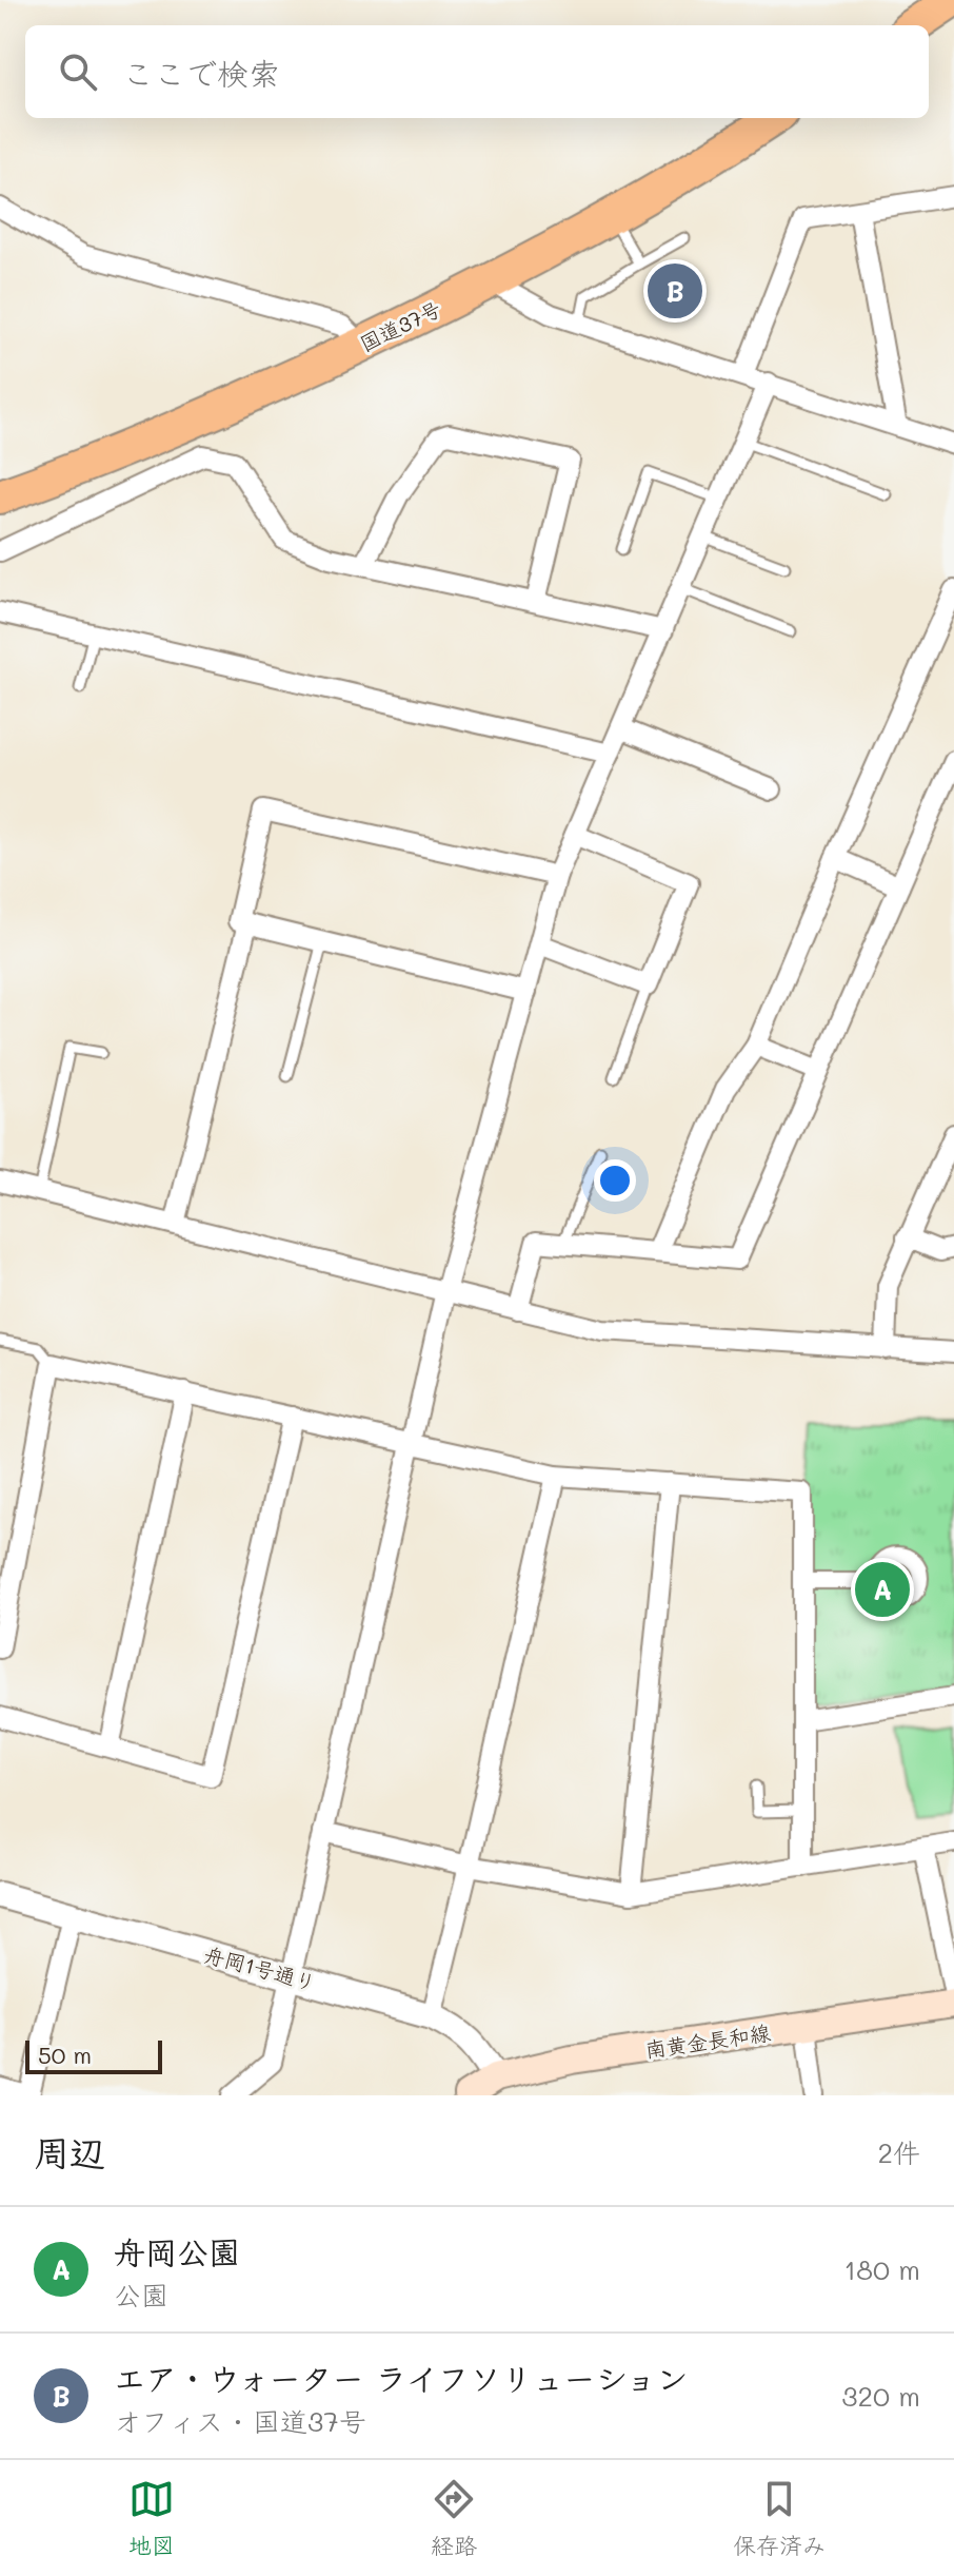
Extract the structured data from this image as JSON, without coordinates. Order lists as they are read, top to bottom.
{
  "streets": {
    "highway": ["国道37号"],
    "main road": ["南黄金長和線"],
    "street": ["舟岡1号通り"]
  },
  "crossings": [
    ["舟岡1号通り", "南黄金長和線"]
  ],
  "scale_bar": "50 m",
  "page": {
    "search": "ここで検索",
    "pins": ["B", "A"],
    "scale": "50 m",
    "heading": ["周辺", "2件"],
    "list": [
      {
        "mark": "A",
        "name": "舟岡公園",
        "note": "公園",
        "value": "180 m"
      },
      {
        "mark": "B",
        "name": "エア・ウォーター ライフソリューション",
        "note": "オフィス · 国道37号",
        "value": "320 m"
      }
    ],
    "nav": ["地図", "経路", "保存済み"]
  }
}
